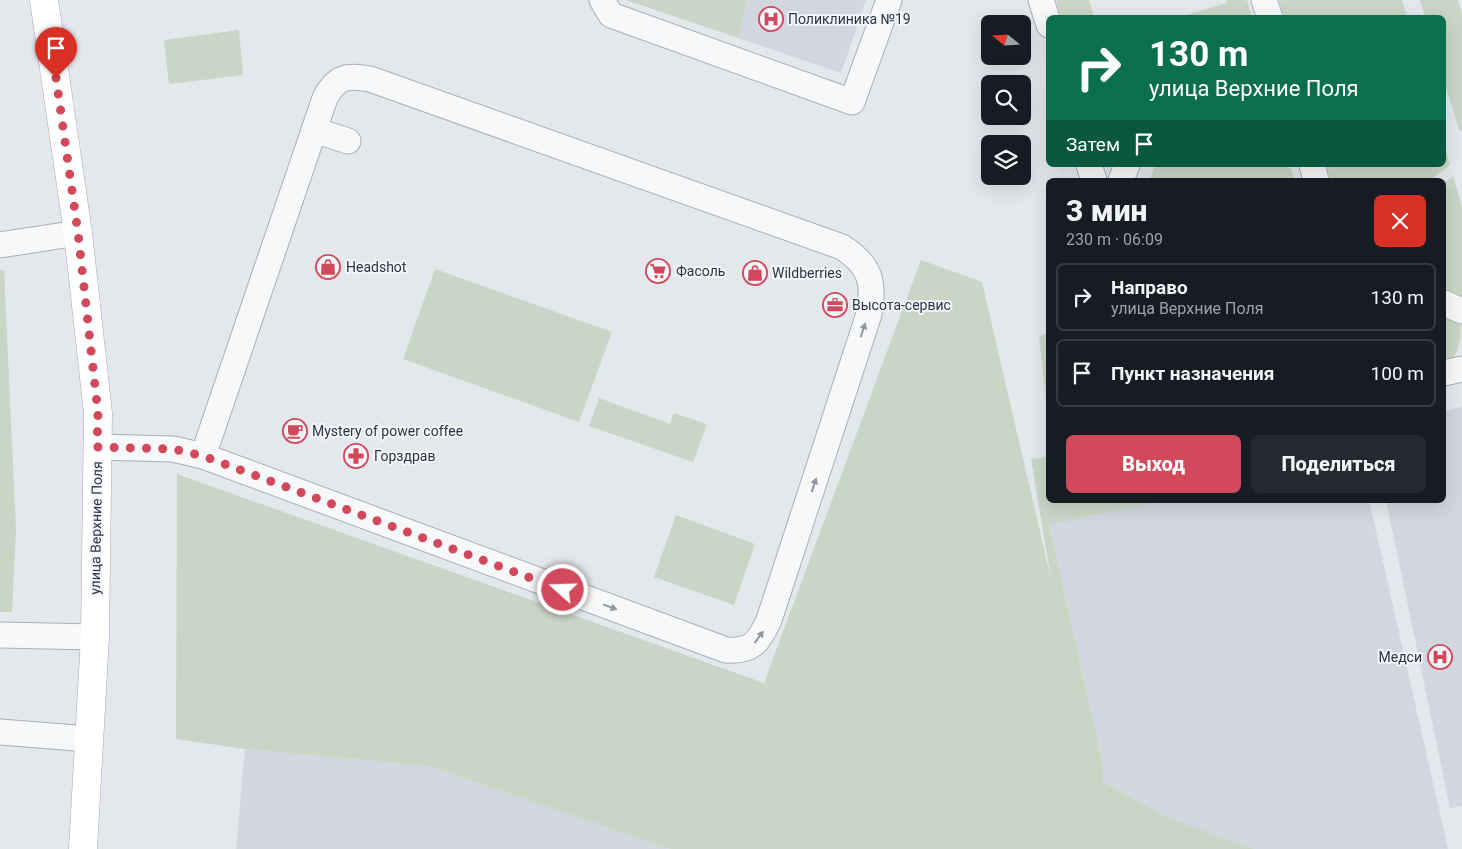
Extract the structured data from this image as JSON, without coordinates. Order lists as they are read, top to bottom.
{
  "streets": {
    "main road": ["улица Верхние Поля"]
  },
  "places": {
    "hospital": ["Поликлиника №19", "Медси"],
    "shop": ["Headshot", "Wildberries"],
    "supermarket": ["Фасоль"],
    "office": ["Высота-сервис"],
    "cafe": ["Mystery of power coffee"],
    "pharmacy": ["Горздрав"]
  },
  "north": "left",
  "page": {
    "turn": ["130 m", "улица Верхние Поля"],
    "then": "Затем",
    "heading": ["3 мин", "230 m · 06:09"],
    "list": [
      {
        "name": "Направо",
        "note": "улица Верхние Поля",
        "value": "130 m"
      },
      {
        "name": "Пункт назначения",
        "value": "100 m"
      }
    ],
    "buttons": ["Выход", "Поделиться"]
  }
}
